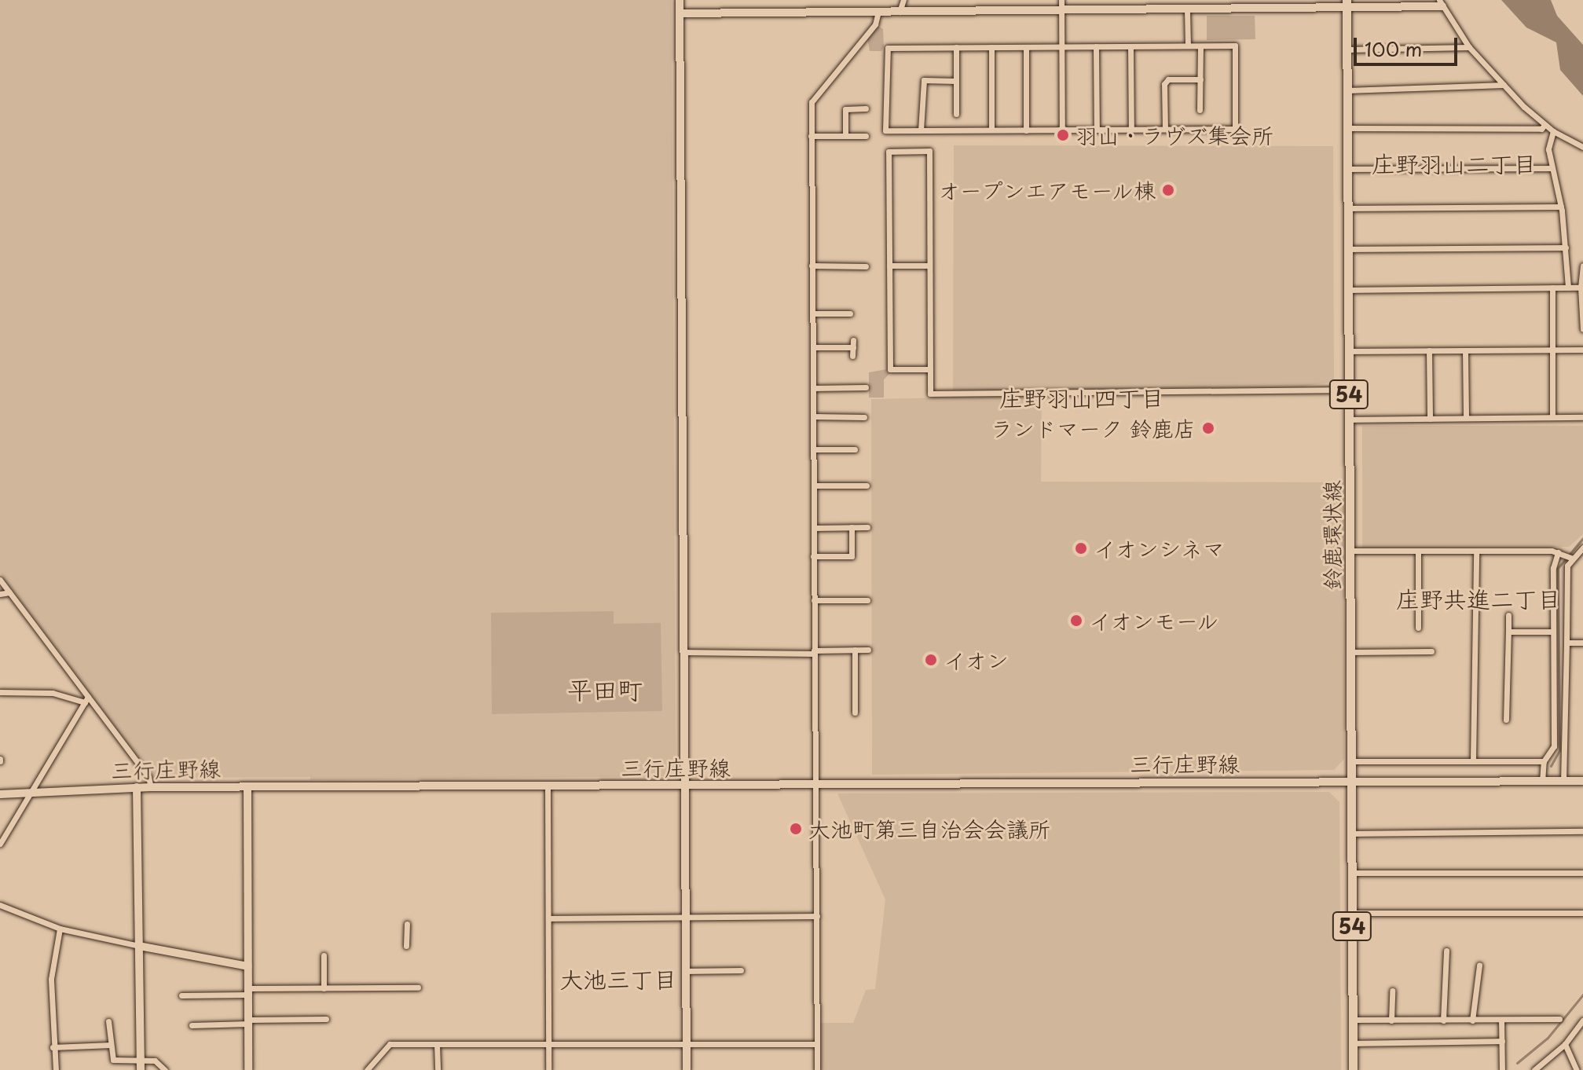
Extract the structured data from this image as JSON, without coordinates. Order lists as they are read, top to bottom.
{
  "streets": {
    "main road": ["54", "鈴鹿環状線"],
    "street": ["三行庄野線"]
  },
  "crossings": [
    ["鈴鹿環状線", "三行庄野線"]
  ],
  "districts": [
    "庄野羽山二丁目",
    "庄野羽山四丁目",
    "庄野共進二丁目",
    "平田町",
    "大池三丁目"
  ],
  "places": [
    "羽山・ラヴズ集会所",
    "オープンエアモール棟",
    "ランドマーク 鈴鹿店",
    "イオンシネマ",
    "イオンモール",
    "イオン",
    "大池町第三自治会会議所"
  ],
  "scale_bar": "100 m"
}
